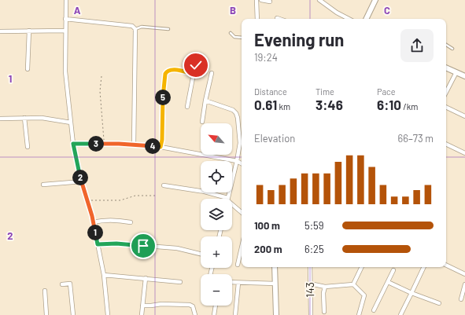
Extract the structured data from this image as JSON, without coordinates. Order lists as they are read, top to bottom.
{
  "streets": {
    "street": ["143"]
  },
  "north": "top left",
  "page": {
    "heading": ["Evening run", "19:24"],
    "stats": [
      ["Distance", "0.61 km"],
      ["Time", "3:46"],
      ["Pace", "6:10 /km"]
    ],
    "pins": [
      "5",
      "3",
      "4",
      "2",
      "1"
    ],
    "map_buttons": ["+", "−"],
    "chart": ["Elevation", "66–73 m"],
    "list": [
      {
        "name": "100 m",
        "note": "5:59"
      },
      {
        "name": "200 m",
        "note": "6:25"
      }
    ]
  },
  "grid": {
    "columns": ["A", "B", "C"],
    "rows": ["1", "2"]
  }
}
